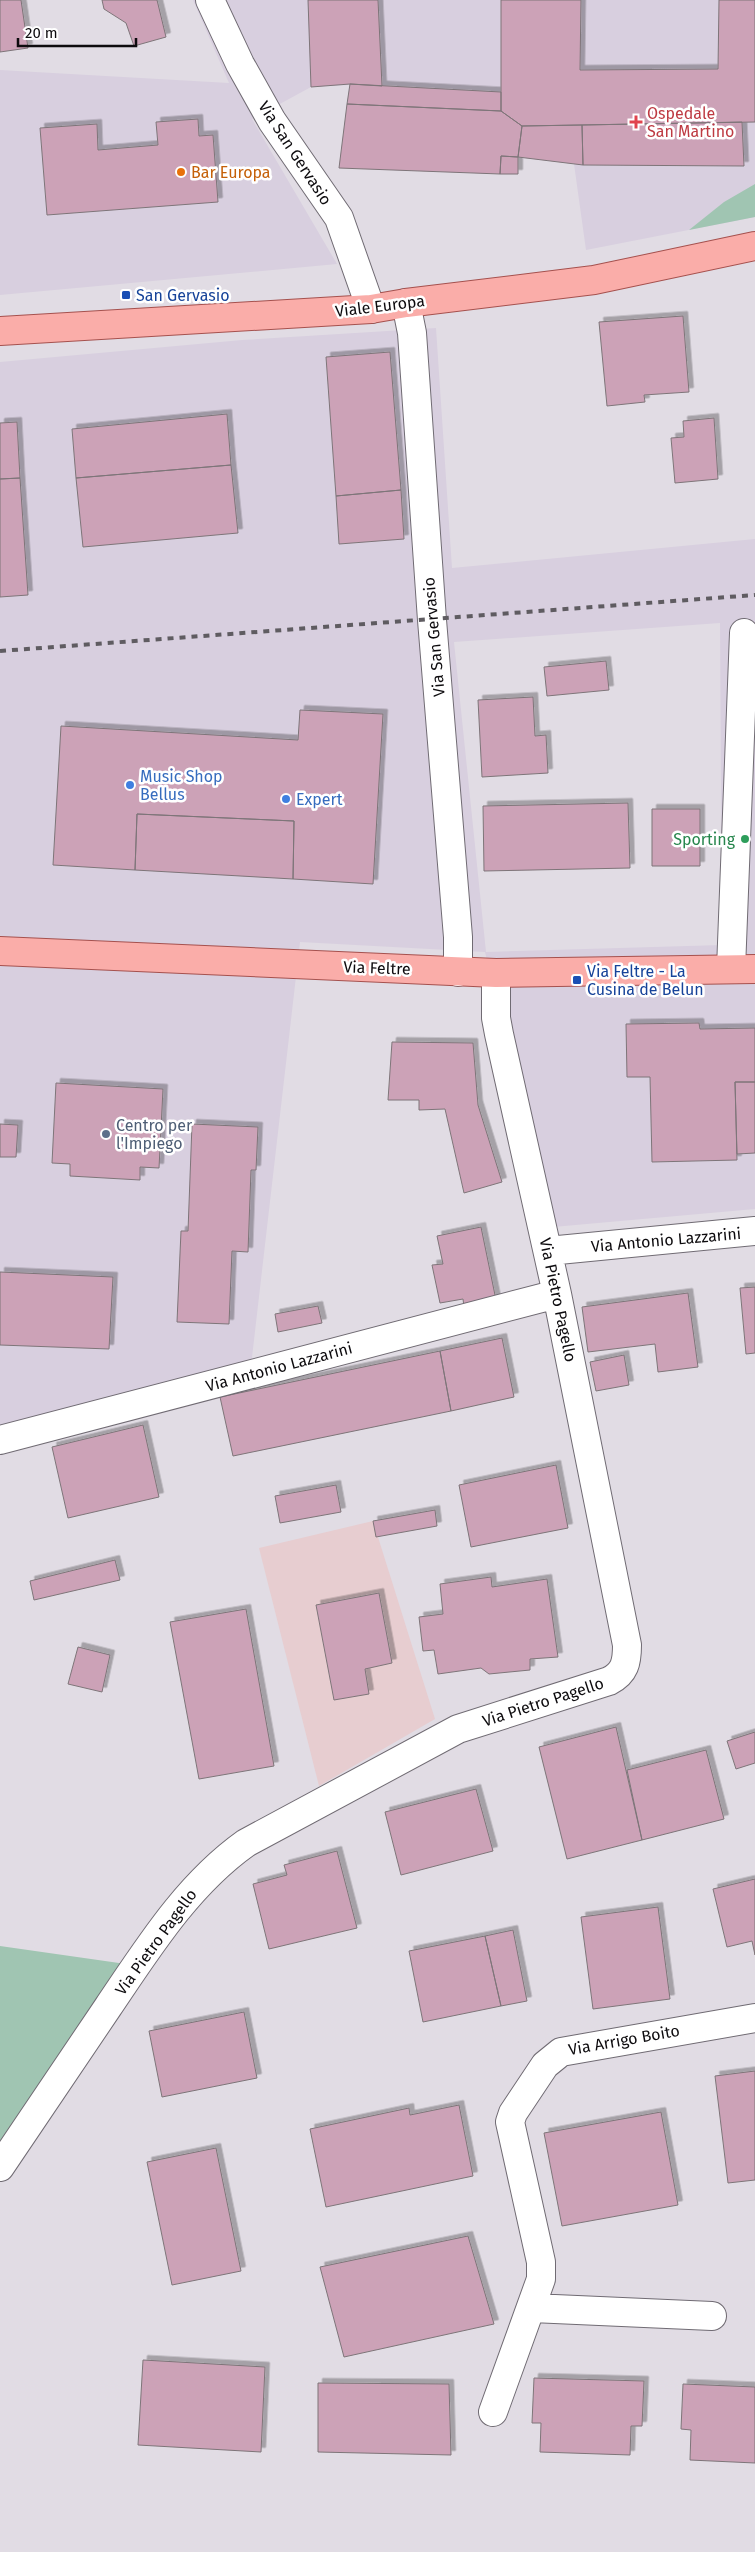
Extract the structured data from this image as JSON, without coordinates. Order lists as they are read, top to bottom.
{
  "streets": {
    "main road": ["Viale Europa", "Via Feltre"],
    "street": [
      "Via San Gervasio",
      "Via Antonio Lazzarini",
      "Via Pietro Pagello",
      "Via Arrigo Boito"
    ]
  },
  "crossings": [
    ["Via San Gervasio", "Viale Europa"],
    ["Via San Gervasio", "Via Feltre"],
    ["Via Feltre", "Via Pietro Pagello"],
    ["Via Antonio Lazzarini", "Via Pietro Pagello"]
  ],
  "places": {
    "health": ["Ospedale San Martino"],
    "other": [
      "Bar Europa",
      "Music Shop Bellus",
      "Expert",
      "Sporting",
      "Centro per l'Impiego"
    ],
    "transit": ["San Gervasio", "Via Feltre - La Cusina de Belun"]
  },
  "scale_bar": "20 m"
}
